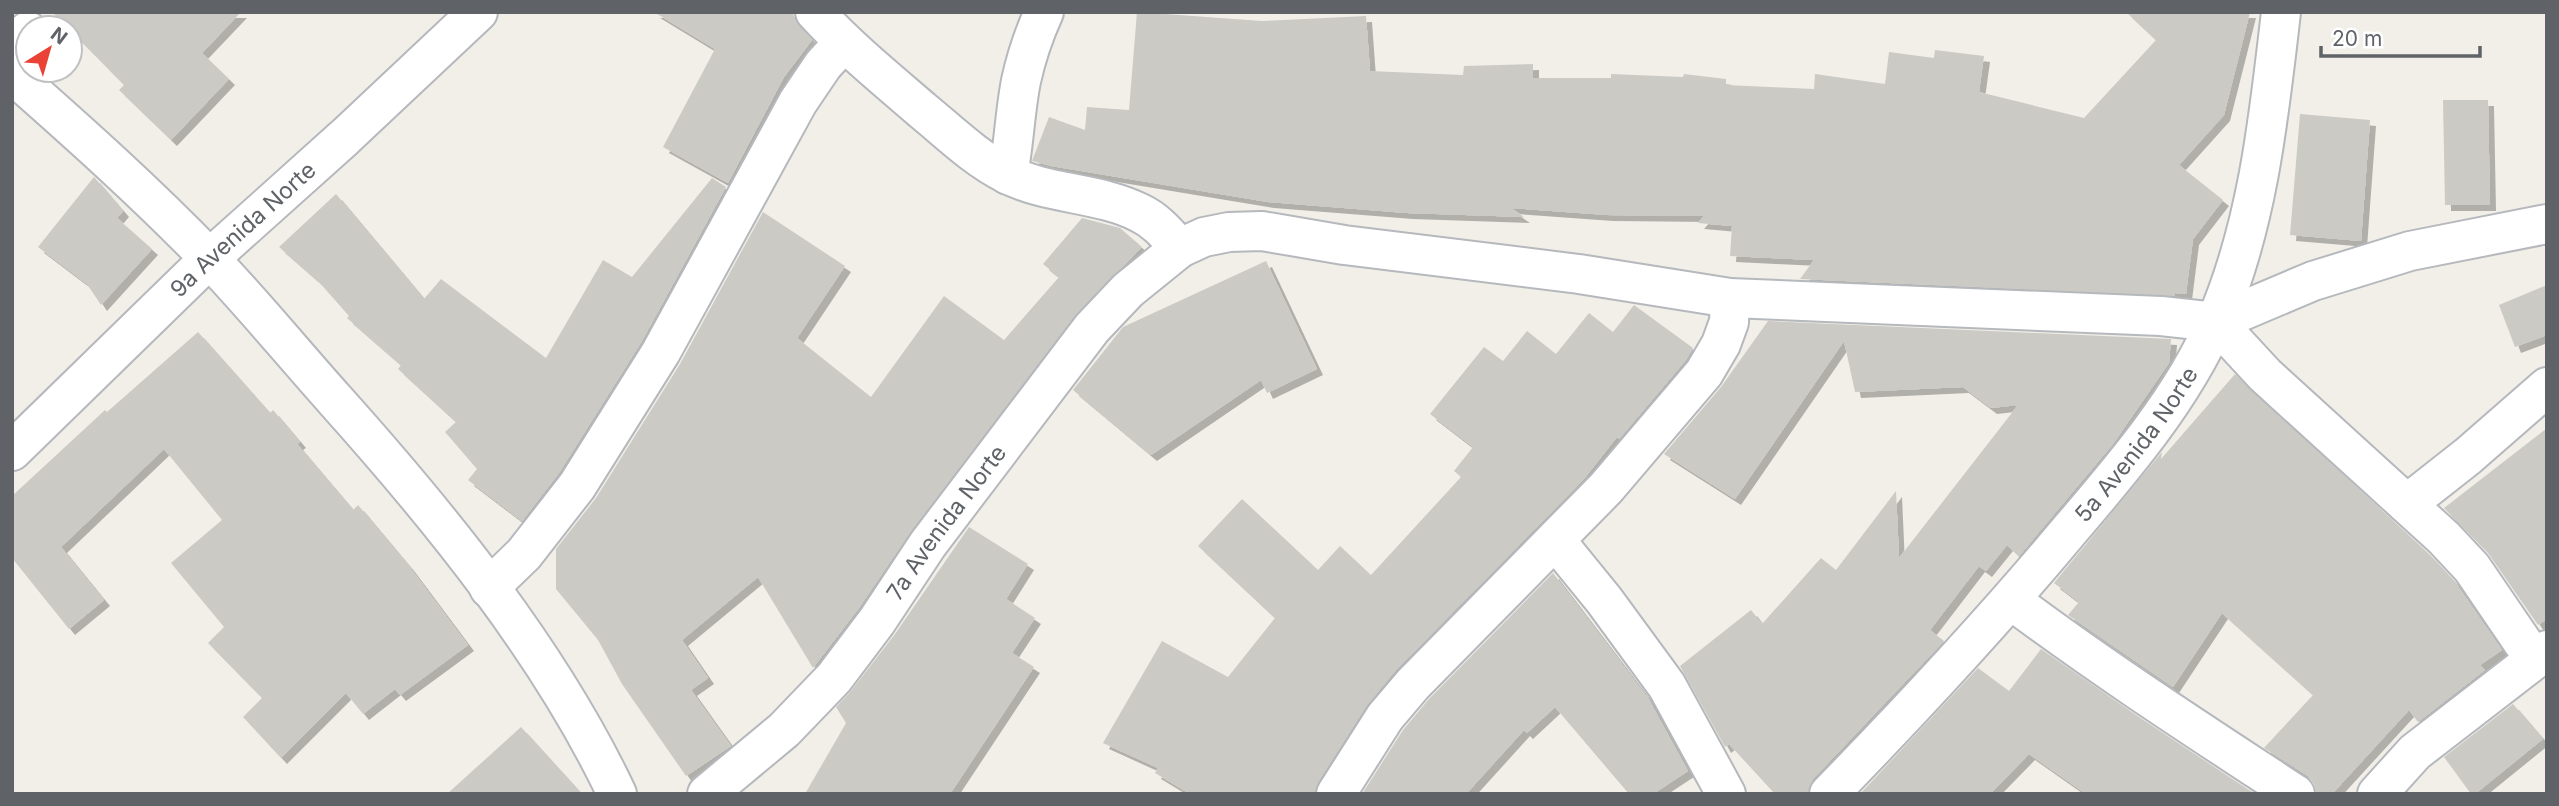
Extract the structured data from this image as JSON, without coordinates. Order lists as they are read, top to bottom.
{
  "streets": {
    "street": ["9a Avenida Norte", "5a Avenida Norte", "7a Avenida Norte"]
  },
  "crossings": [
    ["5a Avenida Norte", "7a Avenida Norte"]
  ],
  "scale_bar": "20 m",
  "north": "top right"
}
